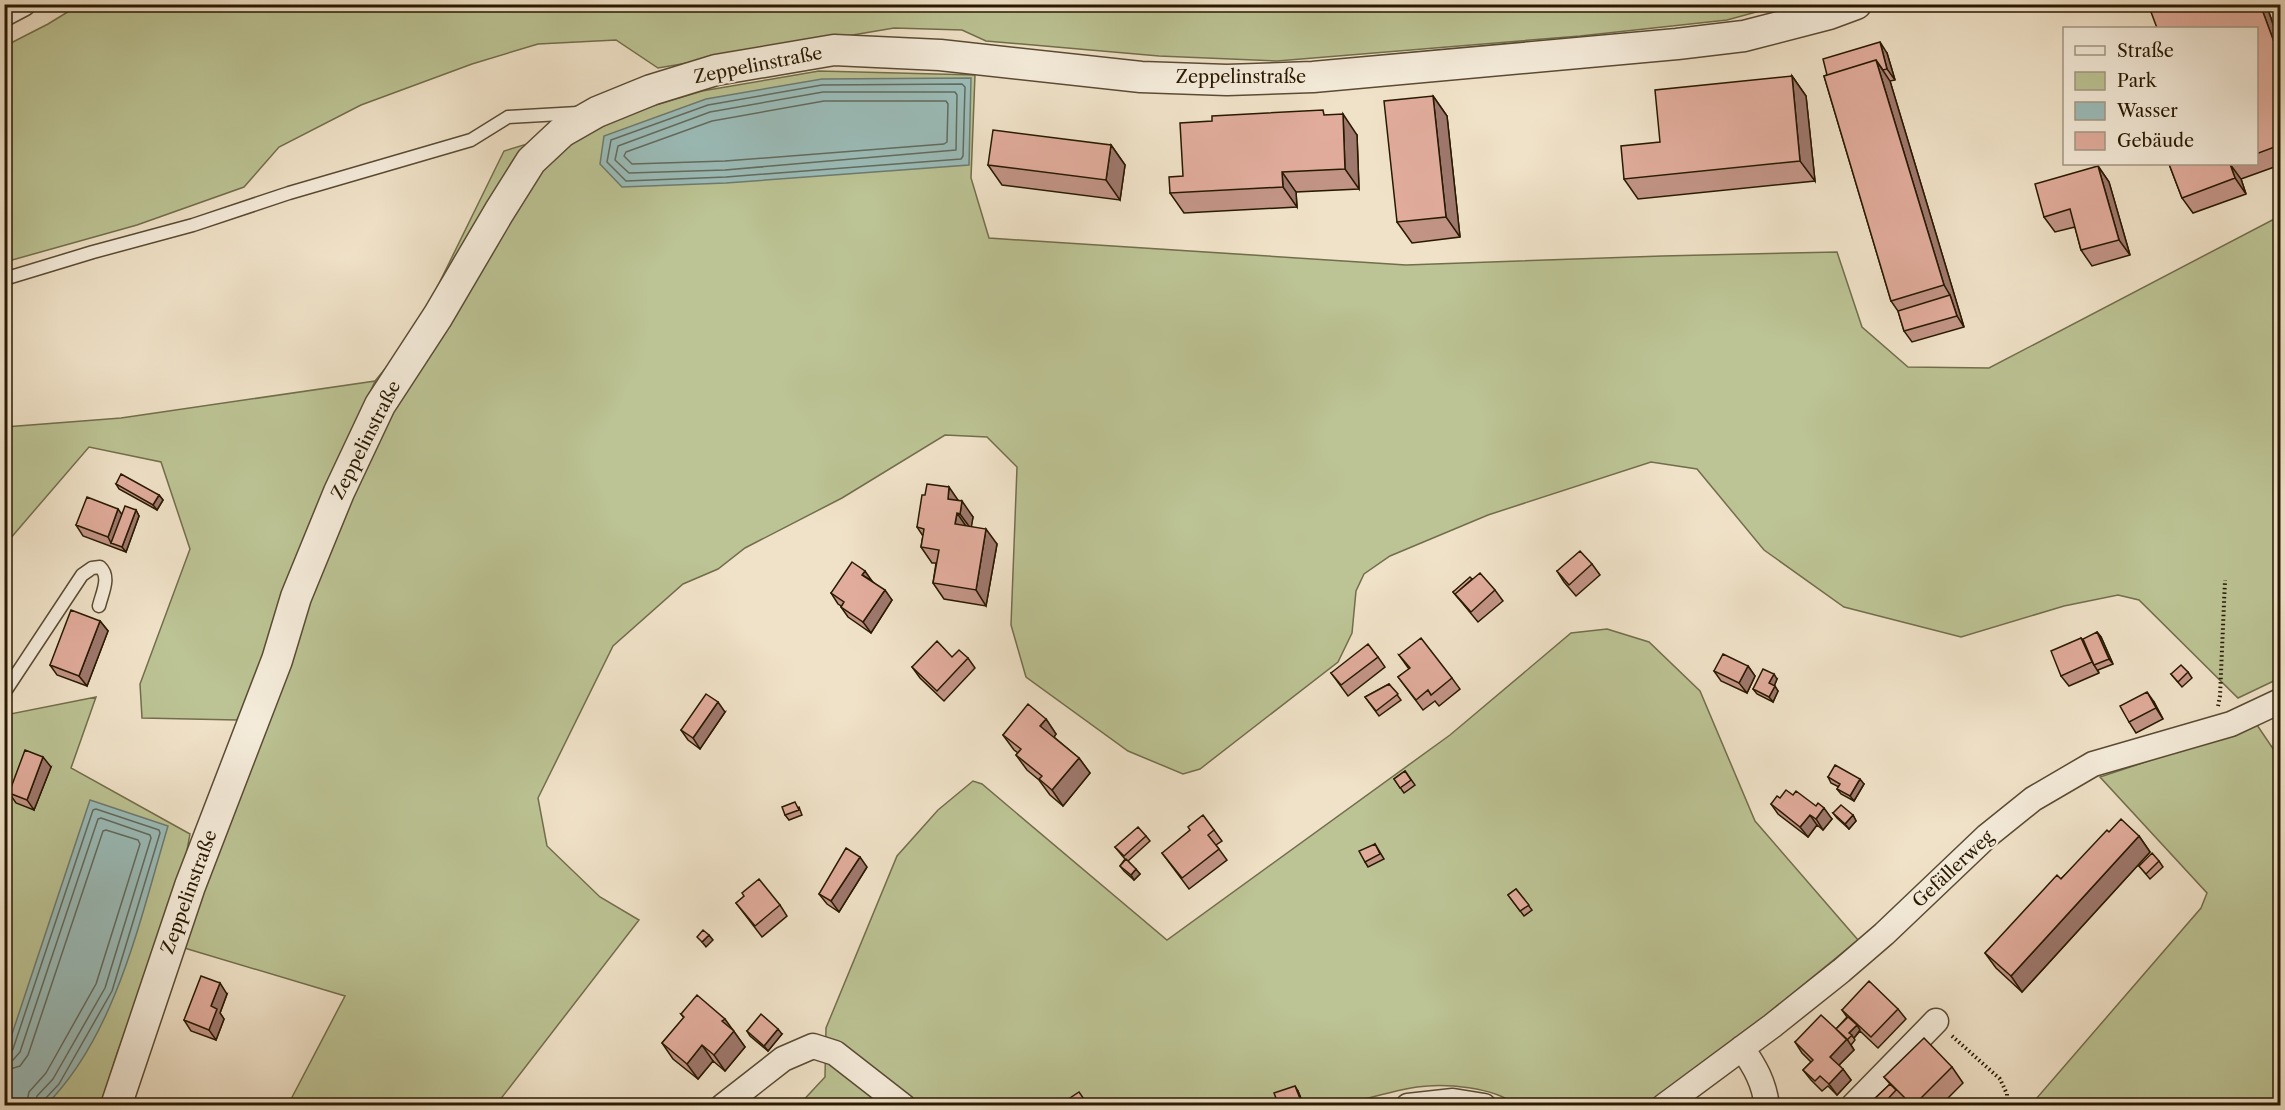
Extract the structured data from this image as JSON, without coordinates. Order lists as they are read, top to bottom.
{
  "streets": {
    "street": ["Zeppelinstraße", "Gefällerweg"]
  },
  "legend": [
    "Straße",
    "Park",
    "Wasser",
    "Gebäude"
  ]
}
